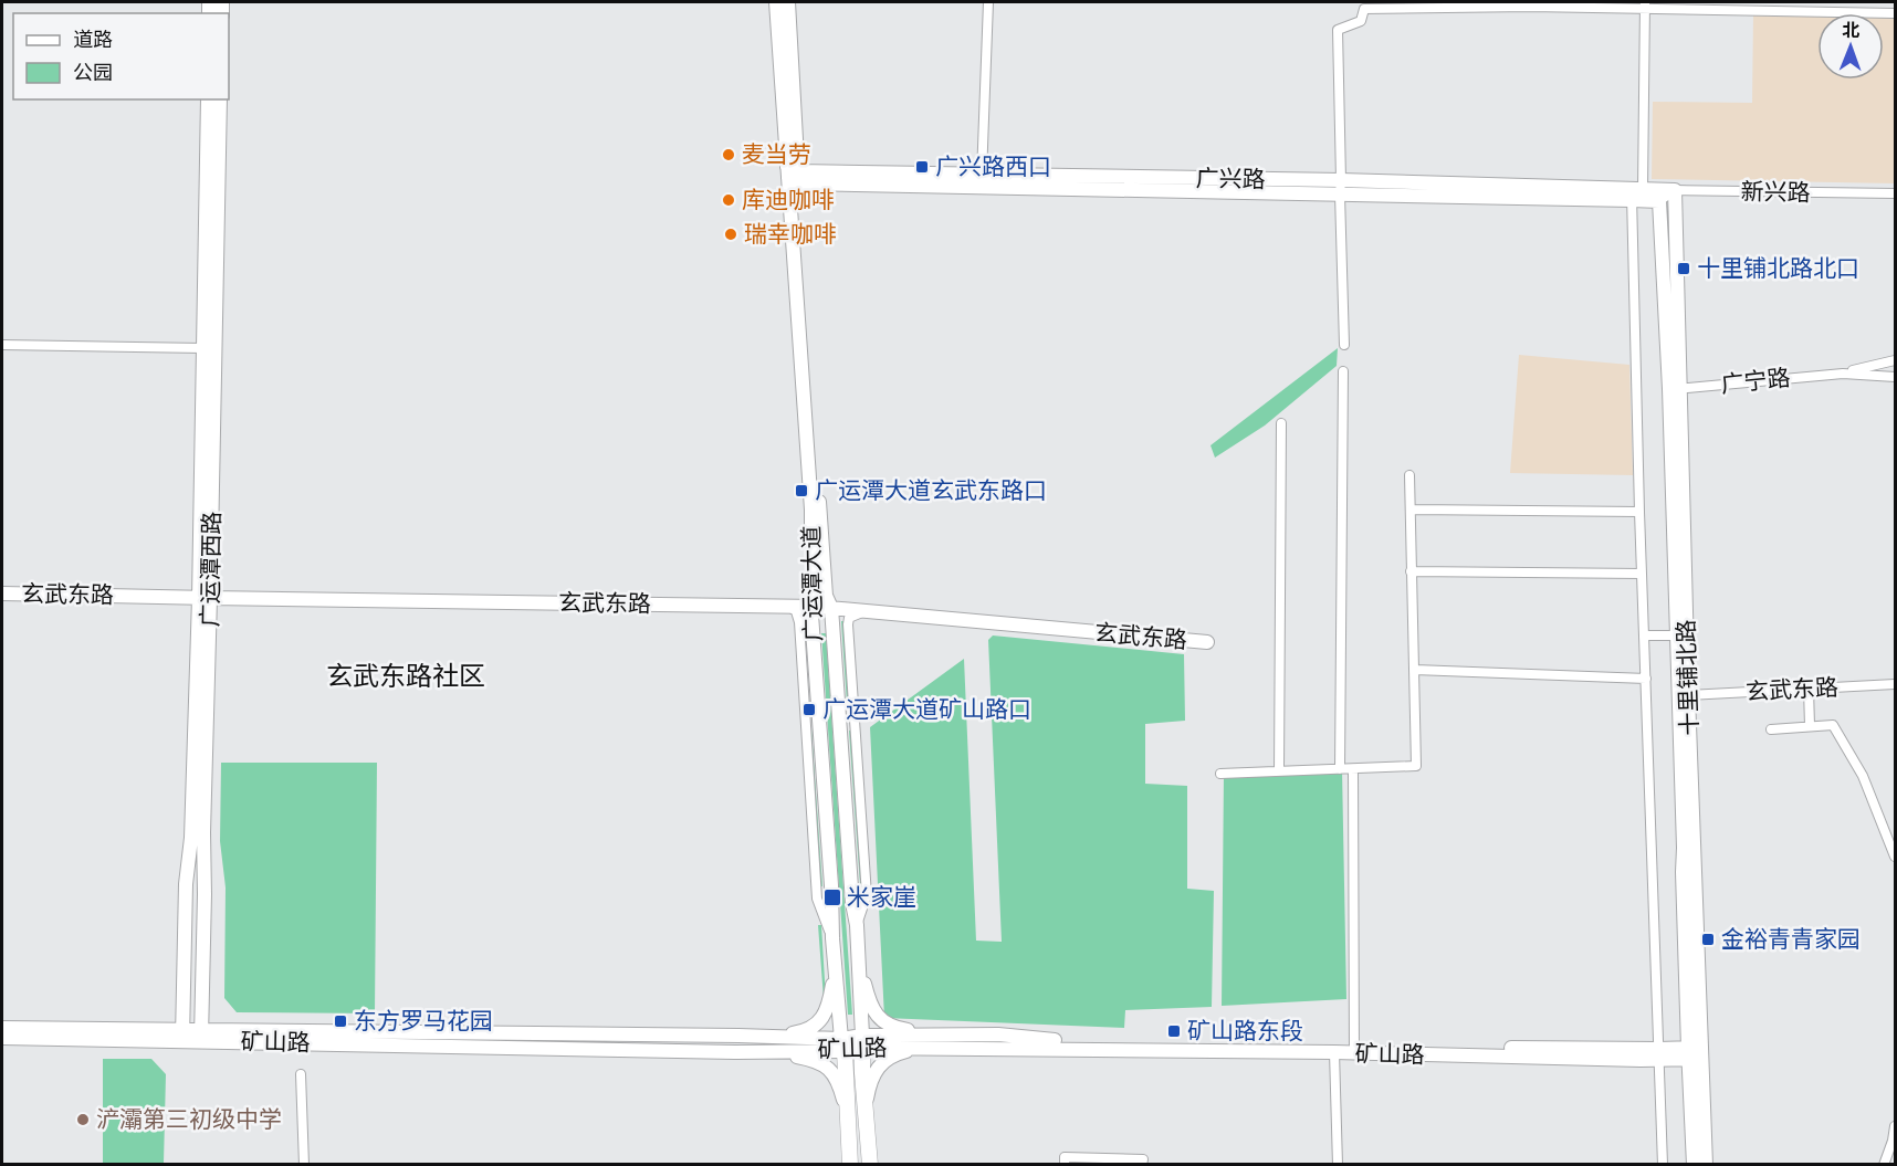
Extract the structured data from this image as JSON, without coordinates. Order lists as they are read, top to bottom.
{
  "streets": {
    "main road": ["广运潭大道"],
    "street": [
      "广兴路",
      "新兴路",
      "广宁路",
      "广运潭西路",
      "玄武东路",
      "十里铺北路",
      "矿山路"
    ]
  },
  "crossings": [
    ["广兴路", "新兴路"],
    ["广兴路", "广运潭大道"],
    ["广兴路", "十里铺北路"],
    ["新兴路", "十里铺北路"],
    ["广宁路", "十里铺北路"],
    ["广运潭西路", "玄武东路"],
    ["广运潭西路", "矿山路"],
    ["广运潭大道", "玄武东路"],
    ["广运潭大道", "矿山路"],
    ["玄武东路", "十里铺北路"],
    ["十里铺北路", "矿山路"]
  ],
  "districts": ["玄武东路社区"],
  "places": {
    "other": [
      "麦当劳",
      "库迪咖啡",
      "瑞幸咖啡",
      "浐灞第三初级中学"
    ],
    "transit": [
      "广兴路西口",
      "十里铺北路北口",
      "广运潭大道玄武东路口",
      "广运潭大道矿山路口",
      "米家崖",
      "金裕青青家园",
      "东方罗马花园",
      "矿山路东段"
    ]
  },
  "legend": ["道路", "公园"],
  "north": "top"
}
